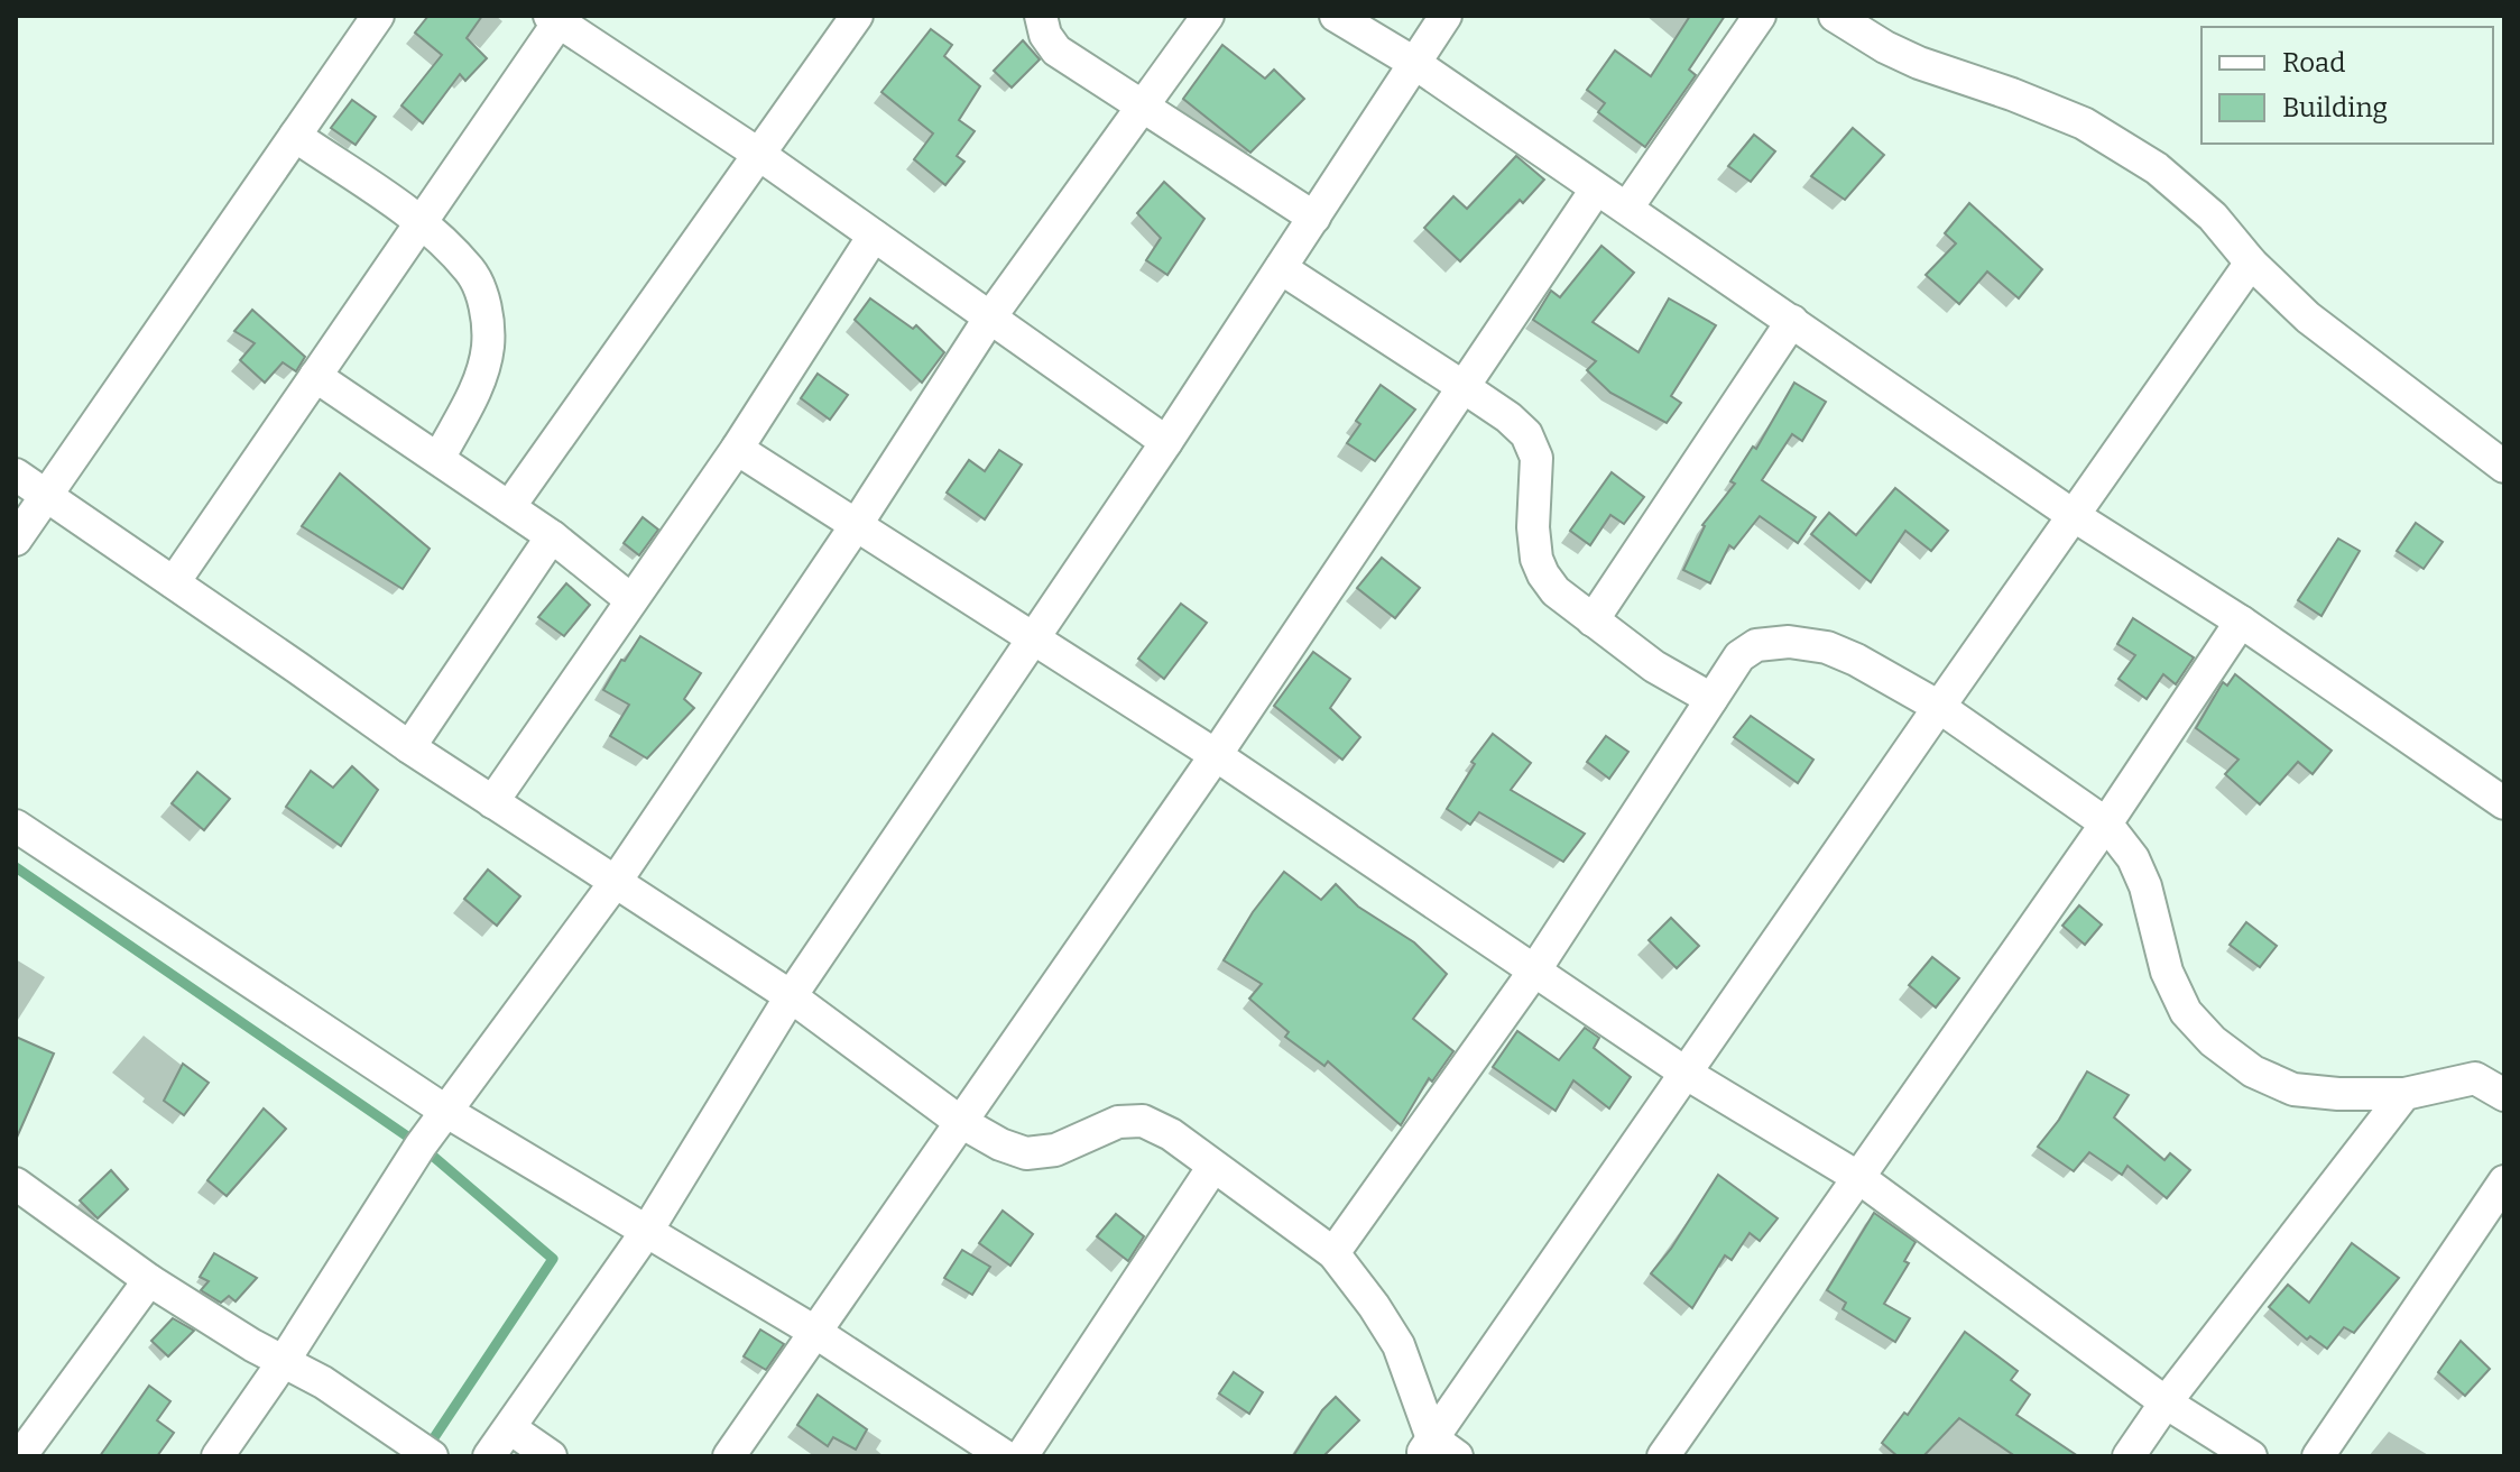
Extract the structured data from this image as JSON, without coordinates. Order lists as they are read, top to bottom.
{
  "legend": ["Road", "Building"]
}
